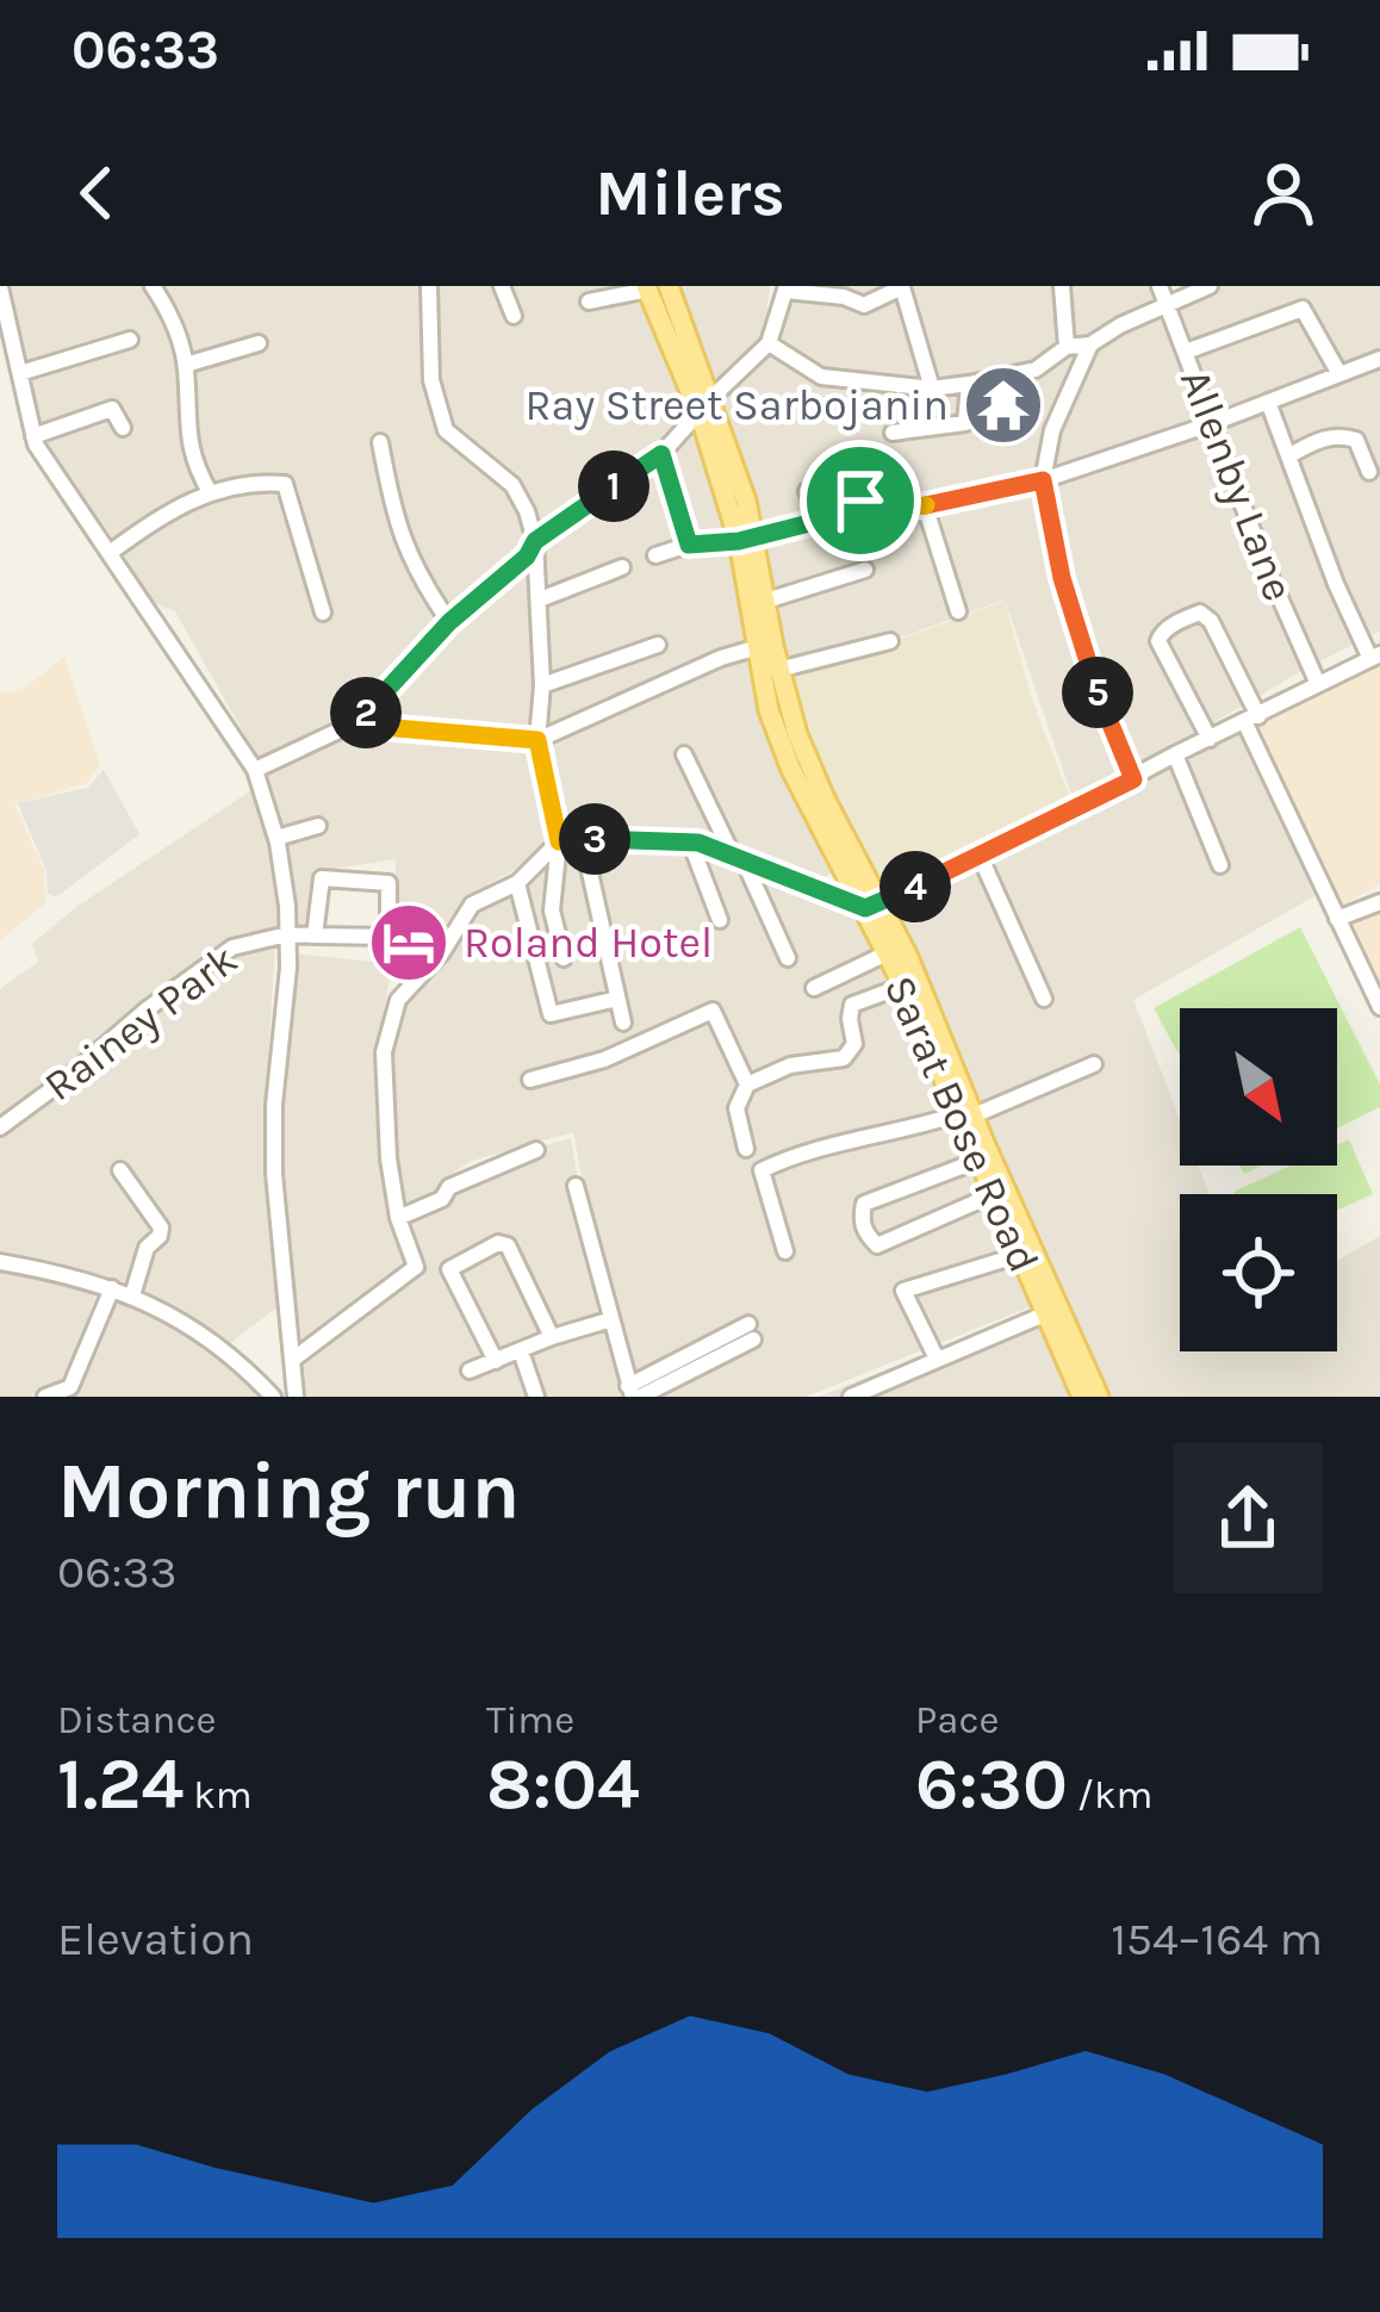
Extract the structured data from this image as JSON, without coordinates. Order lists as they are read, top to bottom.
{
  "streets": {
    "main road": ["Sarat Bose Road"],
    "street": ["Allenby Lane", "Rainey Park"]
  },
  "places": {
    "temple": ["Ray Street Sarbojanin"],
    "hotel": ["Roland Hotel"]
  },
  "north": "bottom right",
  "page": {
    "status": "06:33",
    "header": "Milers",
    "pins": [
      "1",
      "5",
      "2",
      "3",
      "4"
    ],
    "heading": ["Morning run", "06:33"],
    "stats": [
      ["Distance", "1.24 km"],
      ["Time", "8:04"],
      ["Pace", "6:30 /km"]
    ],
    "chart": ["Elevation", "154–164 m"]
  }
}
